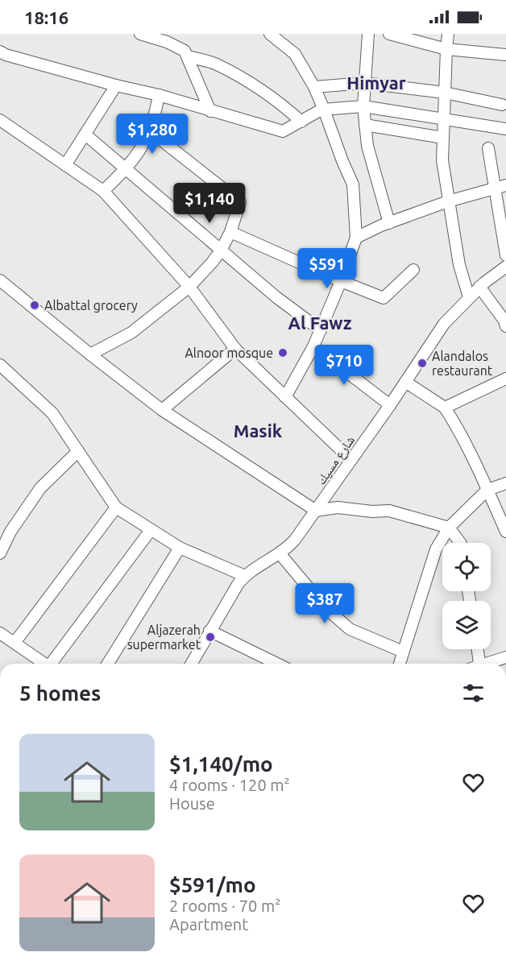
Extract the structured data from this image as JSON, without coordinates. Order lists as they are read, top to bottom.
{
  "streets": {
    "street": ["شارع مسيك"]
  },
  "districts": ["Himyar", "Al Fawz", "Masik"],
  "places": [
    "Albattal grocery",
    "Alnoor mosque",
    "Alandalos restaurant",
    "Aljazerah supermarket"
  ],
  "page": {
    "status": "18:16",
    "price": [
      "$1,280",
      "$1,140",
      "$591",
      "$710",
      "$387"
    ],
    "heading": "5 homes",
    "list": [
      {
        "name": "$1,140/mo",
        "note": "4 rooms · 120 m² · House"
      },
      {
        "name": "$591/mo",
        "note": "2 rooms · 70 m² · Apartment"
      }
    ]
  }
}
